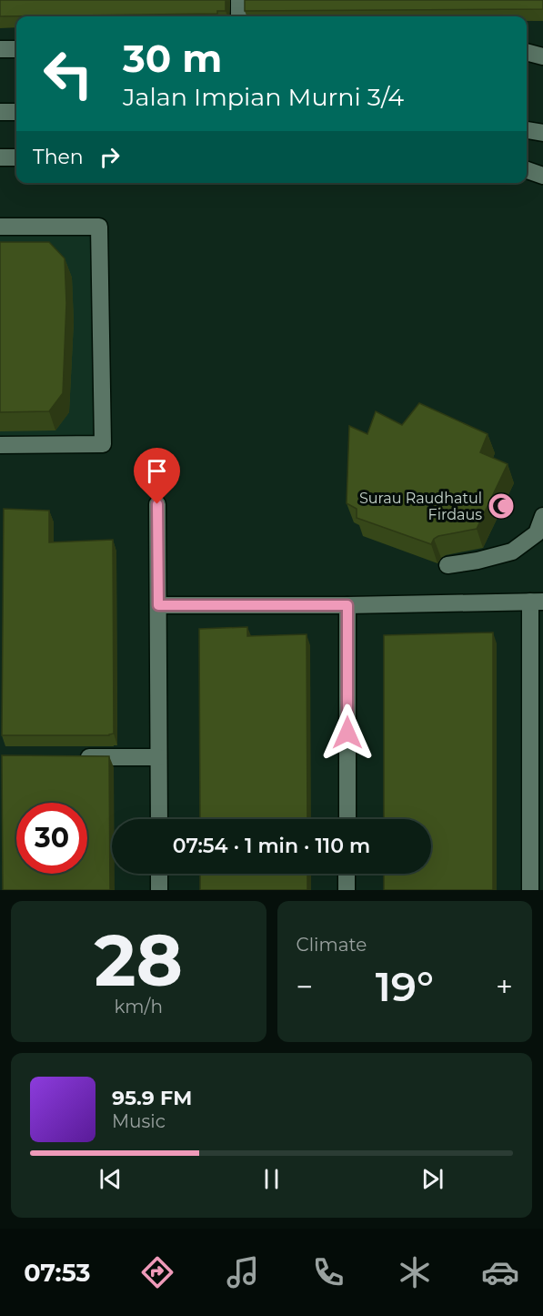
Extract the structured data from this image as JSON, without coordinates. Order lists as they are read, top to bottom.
{
  "places": {
    "mosque": ["Surau Raudhatul Firdaus"]
  },
  "page": {
    "turn": ["30 m", "Jalan Impian Murni 3/4"],
    "then": "Then",
    "limit": "30",
    "trip": "07:54 · 1 min · 110 m",
    "tile": [
      ["28", "km/h"],
      "Climate"
    ],
    "heat": ["−", "19°", "+"],
    "song": ["95.9 FM", "Music"],
    "tabs": "07:53"
  }
}
